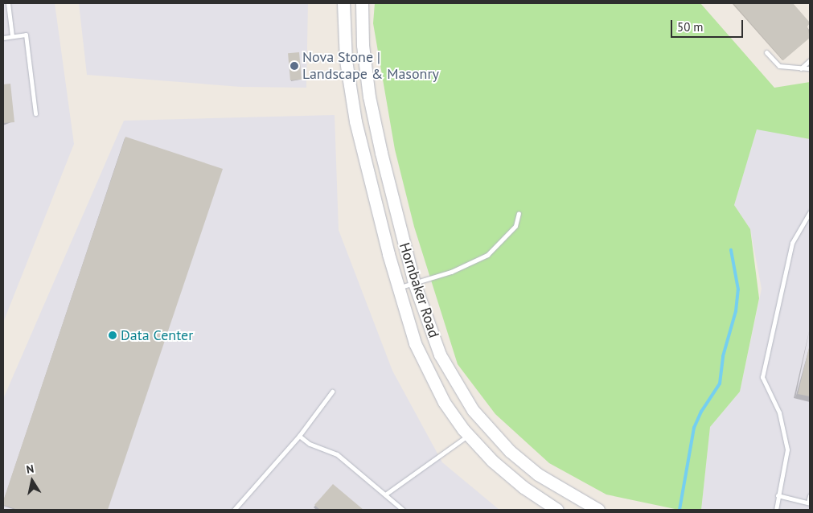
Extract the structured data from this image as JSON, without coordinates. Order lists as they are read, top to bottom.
{
  "streets": {
    "main road": ["Hornbaker Road"]
  },
  "places": ["Nova Stone | Landscape & Masonry", "Data Center"],
  "scale_bar": "50 m",
  "north": "top"
}
